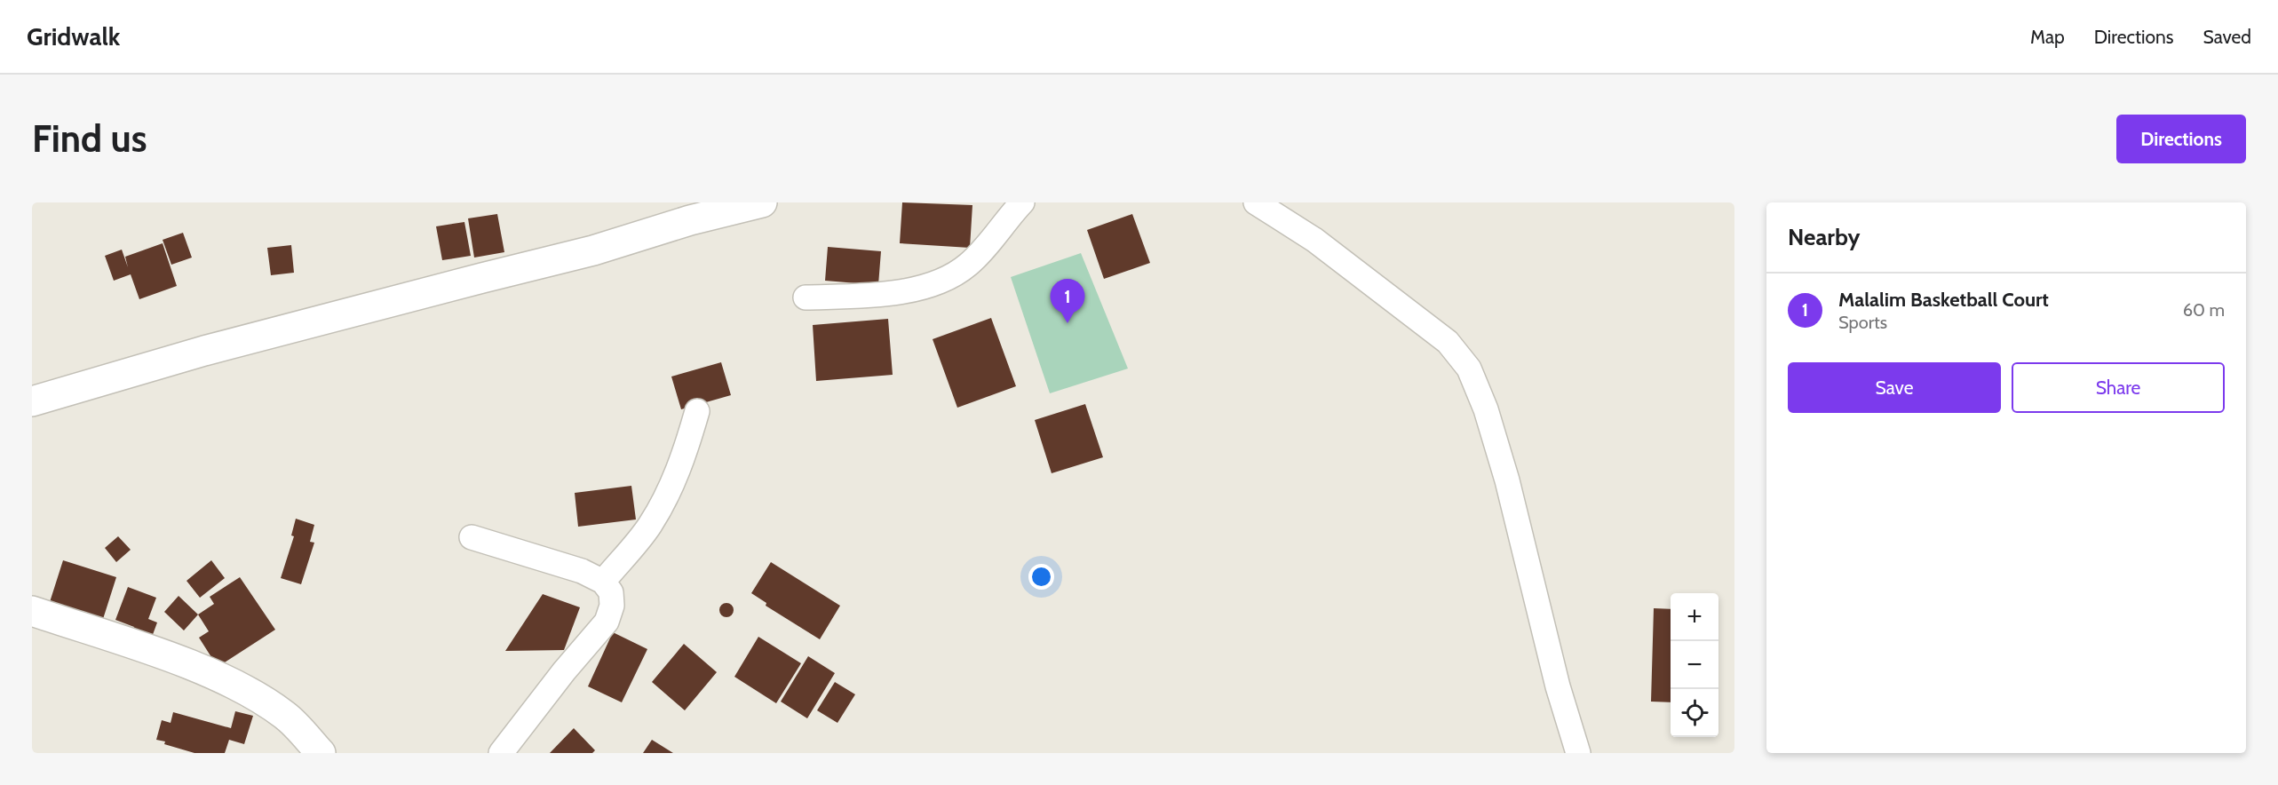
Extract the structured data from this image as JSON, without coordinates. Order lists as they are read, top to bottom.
{
  "page": {
    "header": "Gridwalk",
    "nav": ["Map", "Directions", "Saved"],
    "buttons": [
      "Directions",
      ["Save", "Share"]
    ],
    "title": "Find us",
    "heading": "Nearby",
    "list": [
      {
        "mark": "1",
        "name": "Malalim Basketball Court",
        "note": "Sports",
        "value": "60 m"
      }
    ],
    "pins": "1",
    "map_buttons": ["+", "−"]
  }
}
